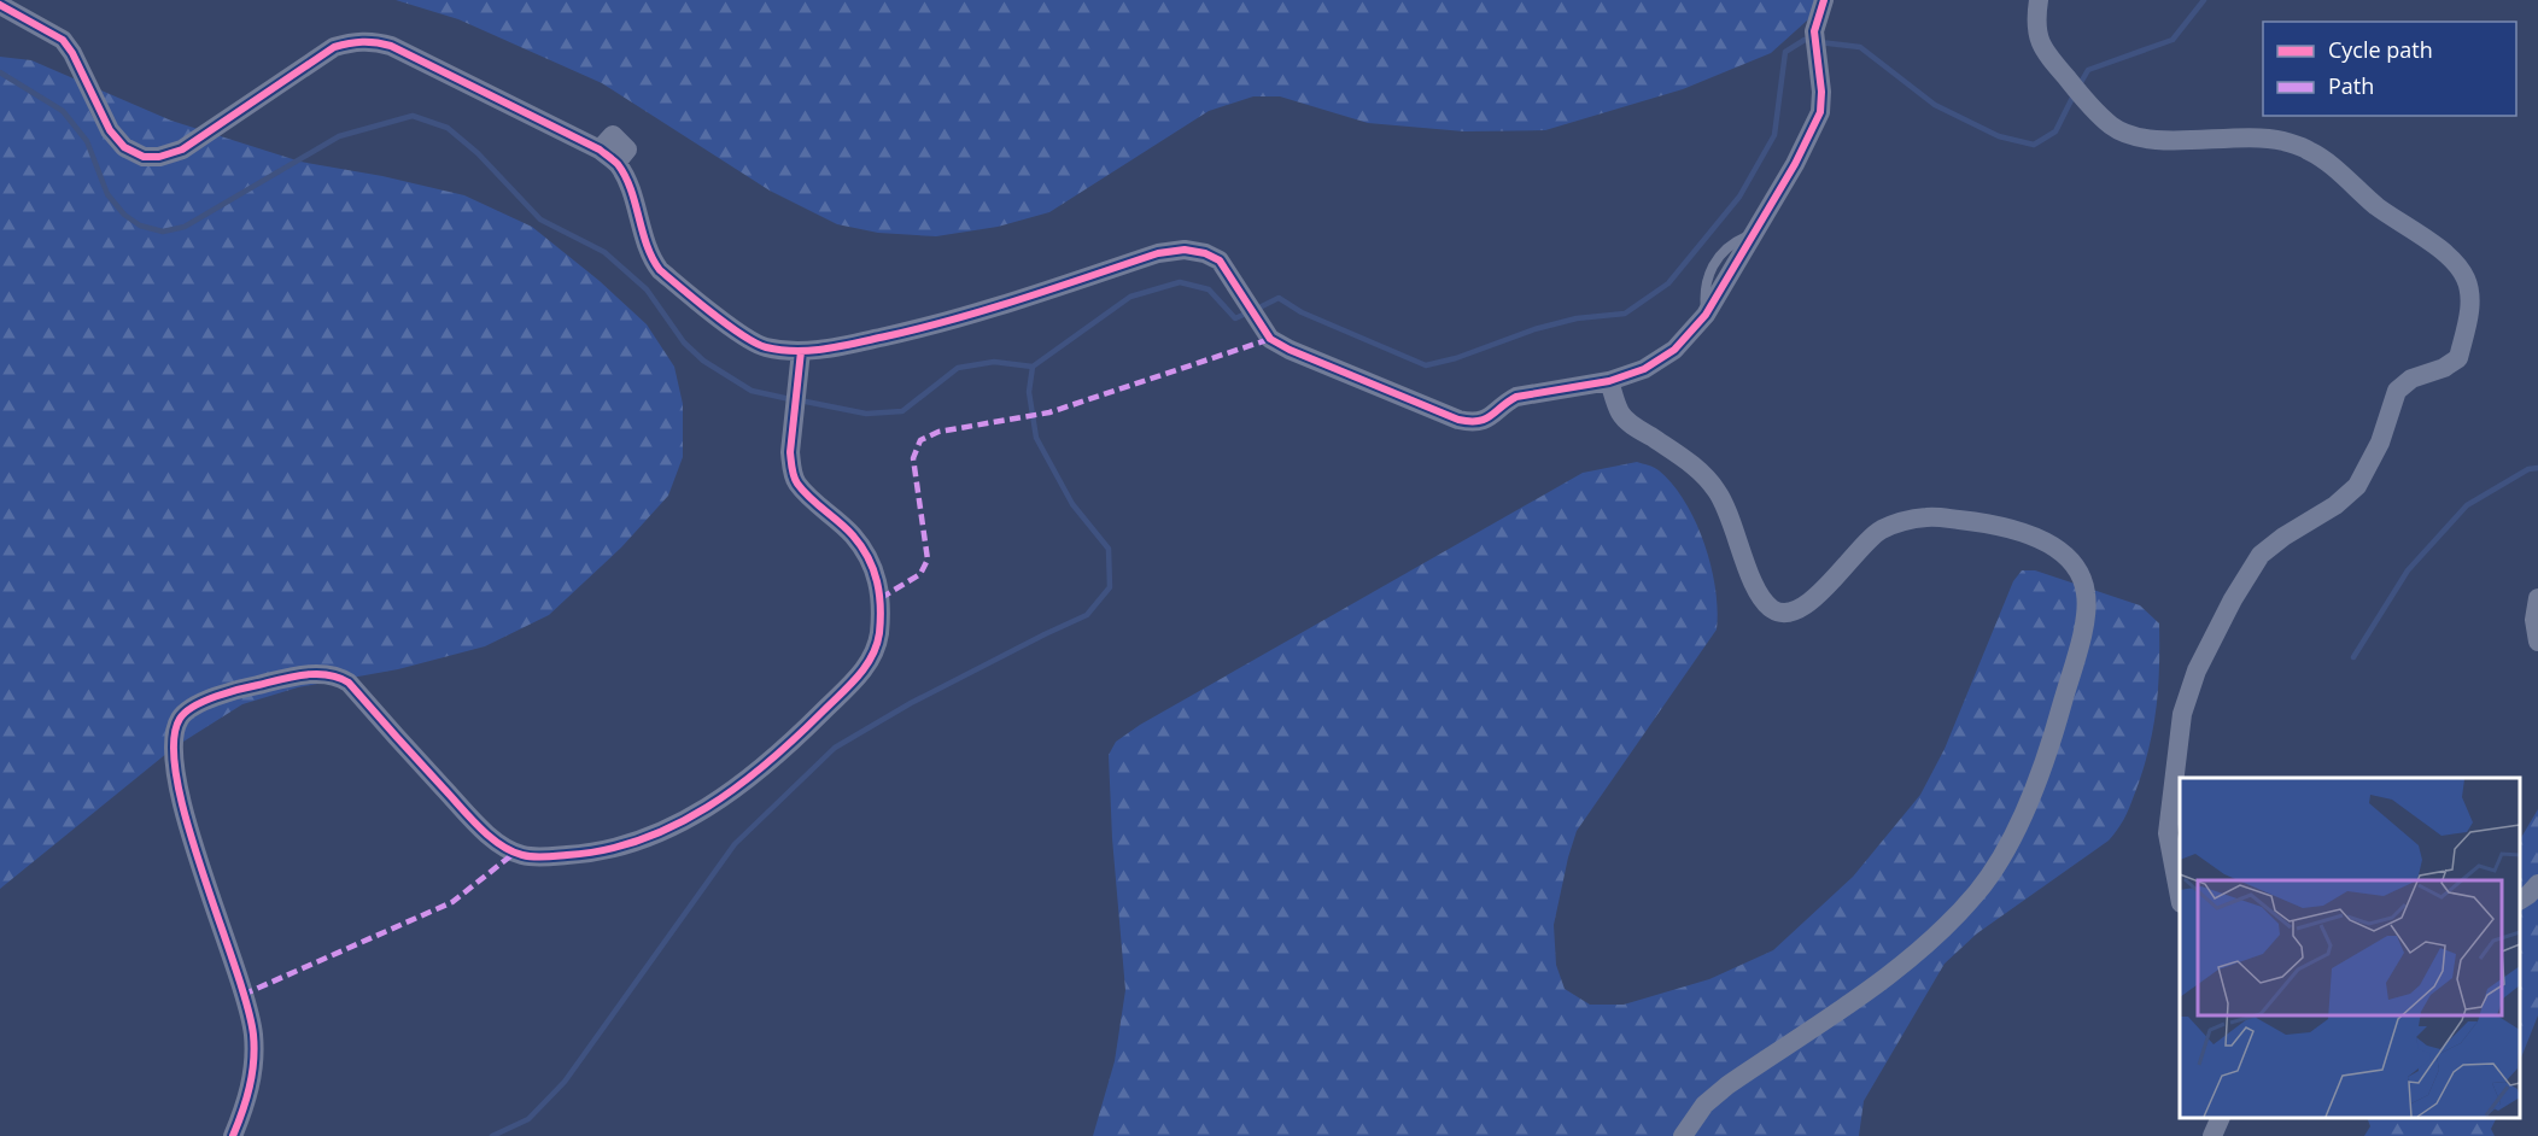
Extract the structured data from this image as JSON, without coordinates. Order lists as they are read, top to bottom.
{
  "legend": ["Cycle path", "Path"]
}
